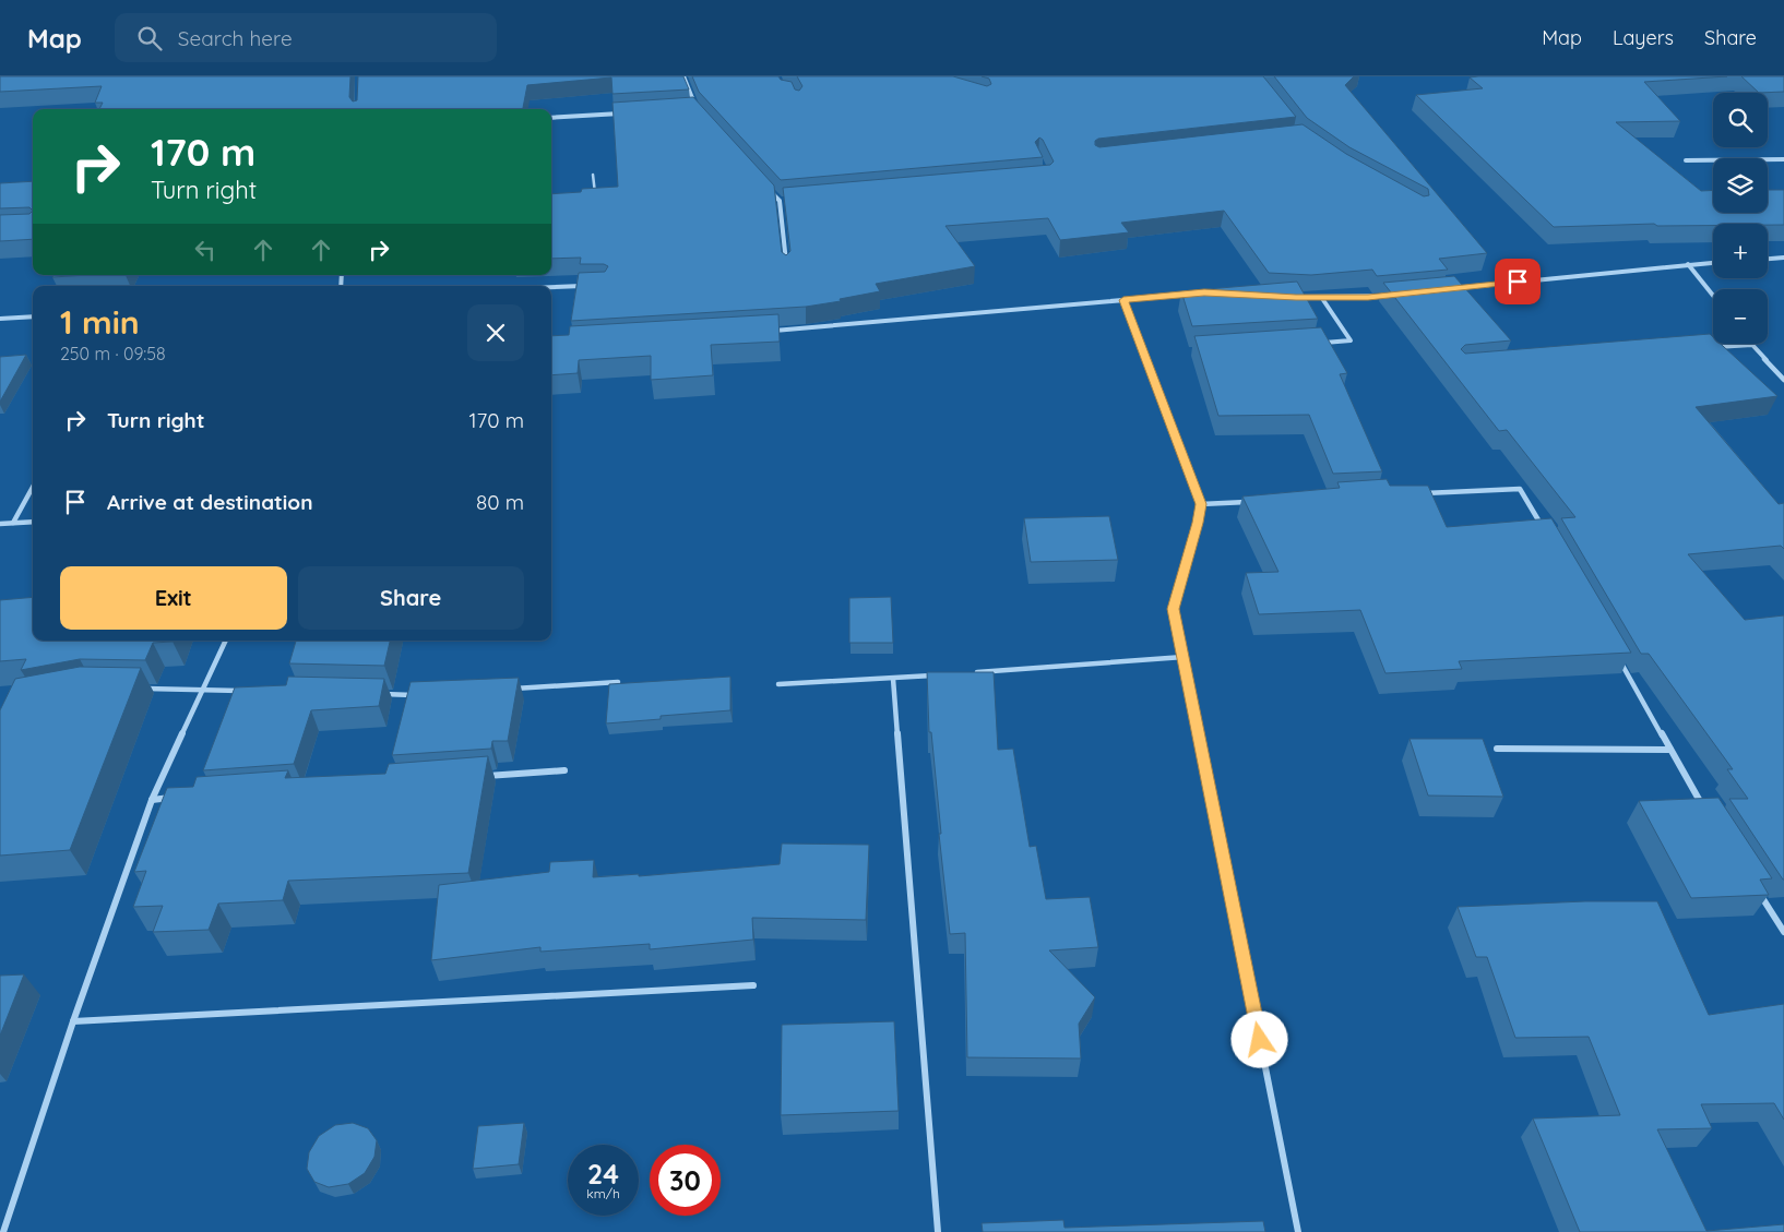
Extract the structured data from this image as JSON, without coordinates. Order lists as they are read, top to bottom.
{
  "page": {
    "header": "Map",
    "search": "Search here",
    "nav": ["Map", "Layers", "Share"],
    "map_buttons": ["+", "−"],
    "turn": ["170 m", "Turn right"],
    "heading": ["1 min", "250 m · 09:58"],
    "list": [
      {
        "name": "Turn right",
        "value": "170 m"
      },
      {
        "name": "Arrive at destination",
        "value": "80 m"
      }
    ],
    "buttons": ["Exit", "Share"],
    "speed": "24 km/h",
    "limit": "30"
  }
}
